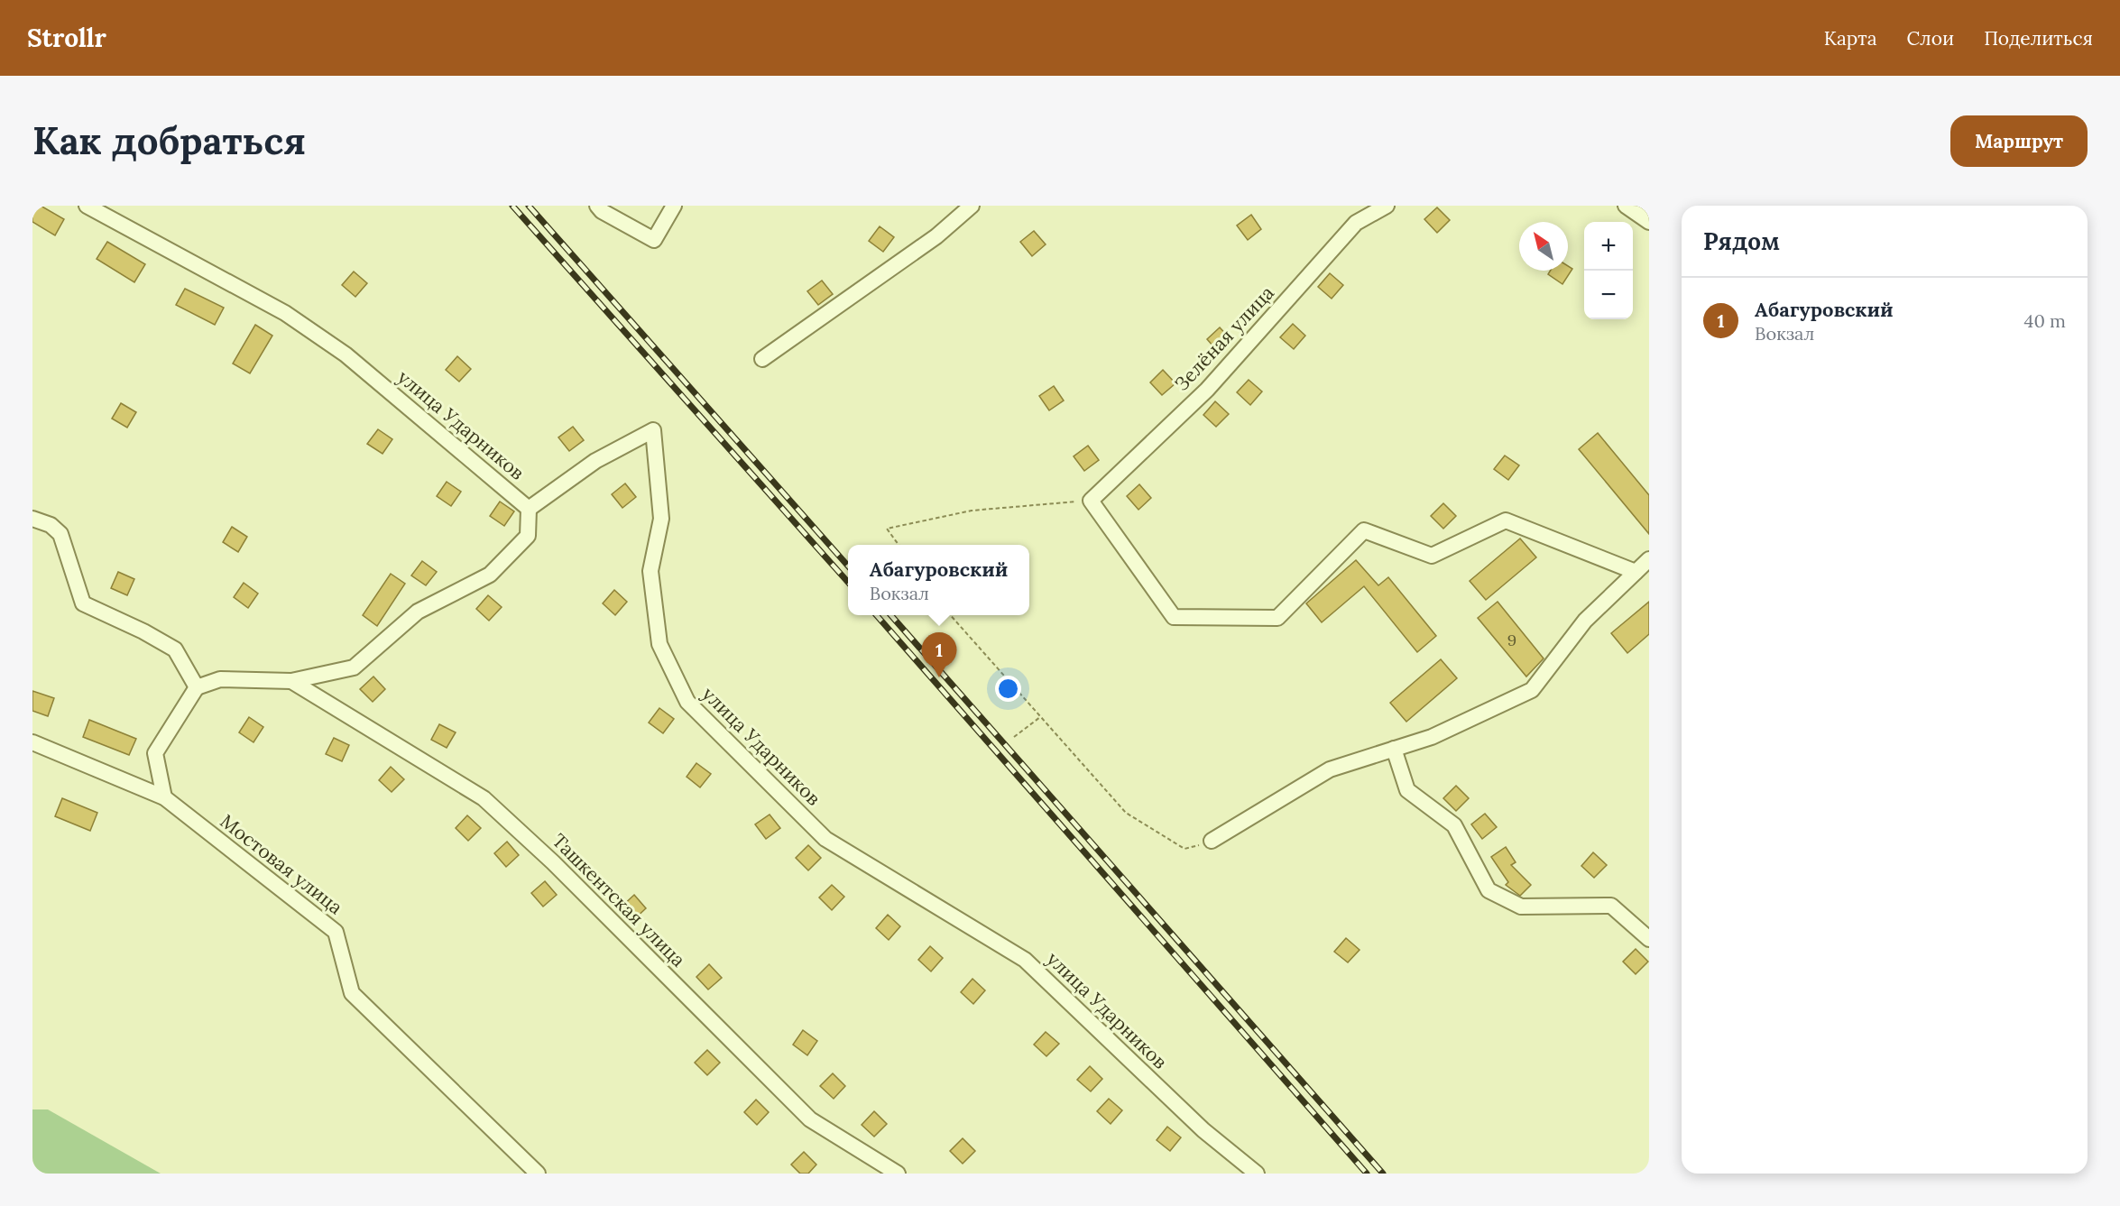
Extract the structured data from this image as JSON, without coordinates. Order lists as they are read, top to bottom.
{
  "streets": {
    "street": [
      "Зелёная улица",
      "улица Ударников",
      "Мостовая улица",
      "Ташкентская улица"
    ]
  },
  "house_numbers": ["9"],
  "north": "top left",
  "page": {
    "header": "Strollr",
    "nav": ["Карта", "Слои", "Поделиться"],
    "buttons": "Маршрут",
    "title": "Как добраться",
    "heading": "Рядом",
    "map_buttons": ["+", "−"],
    "list": [
      {
        "mark": "1",
        "name": "Абагуровский",
        "note": "Вокзал",
        "value": "40 m"
      }
    ],
    "popup": ["Абагуровский", "Вокзал"],
    "pins": "1"
  }
}
